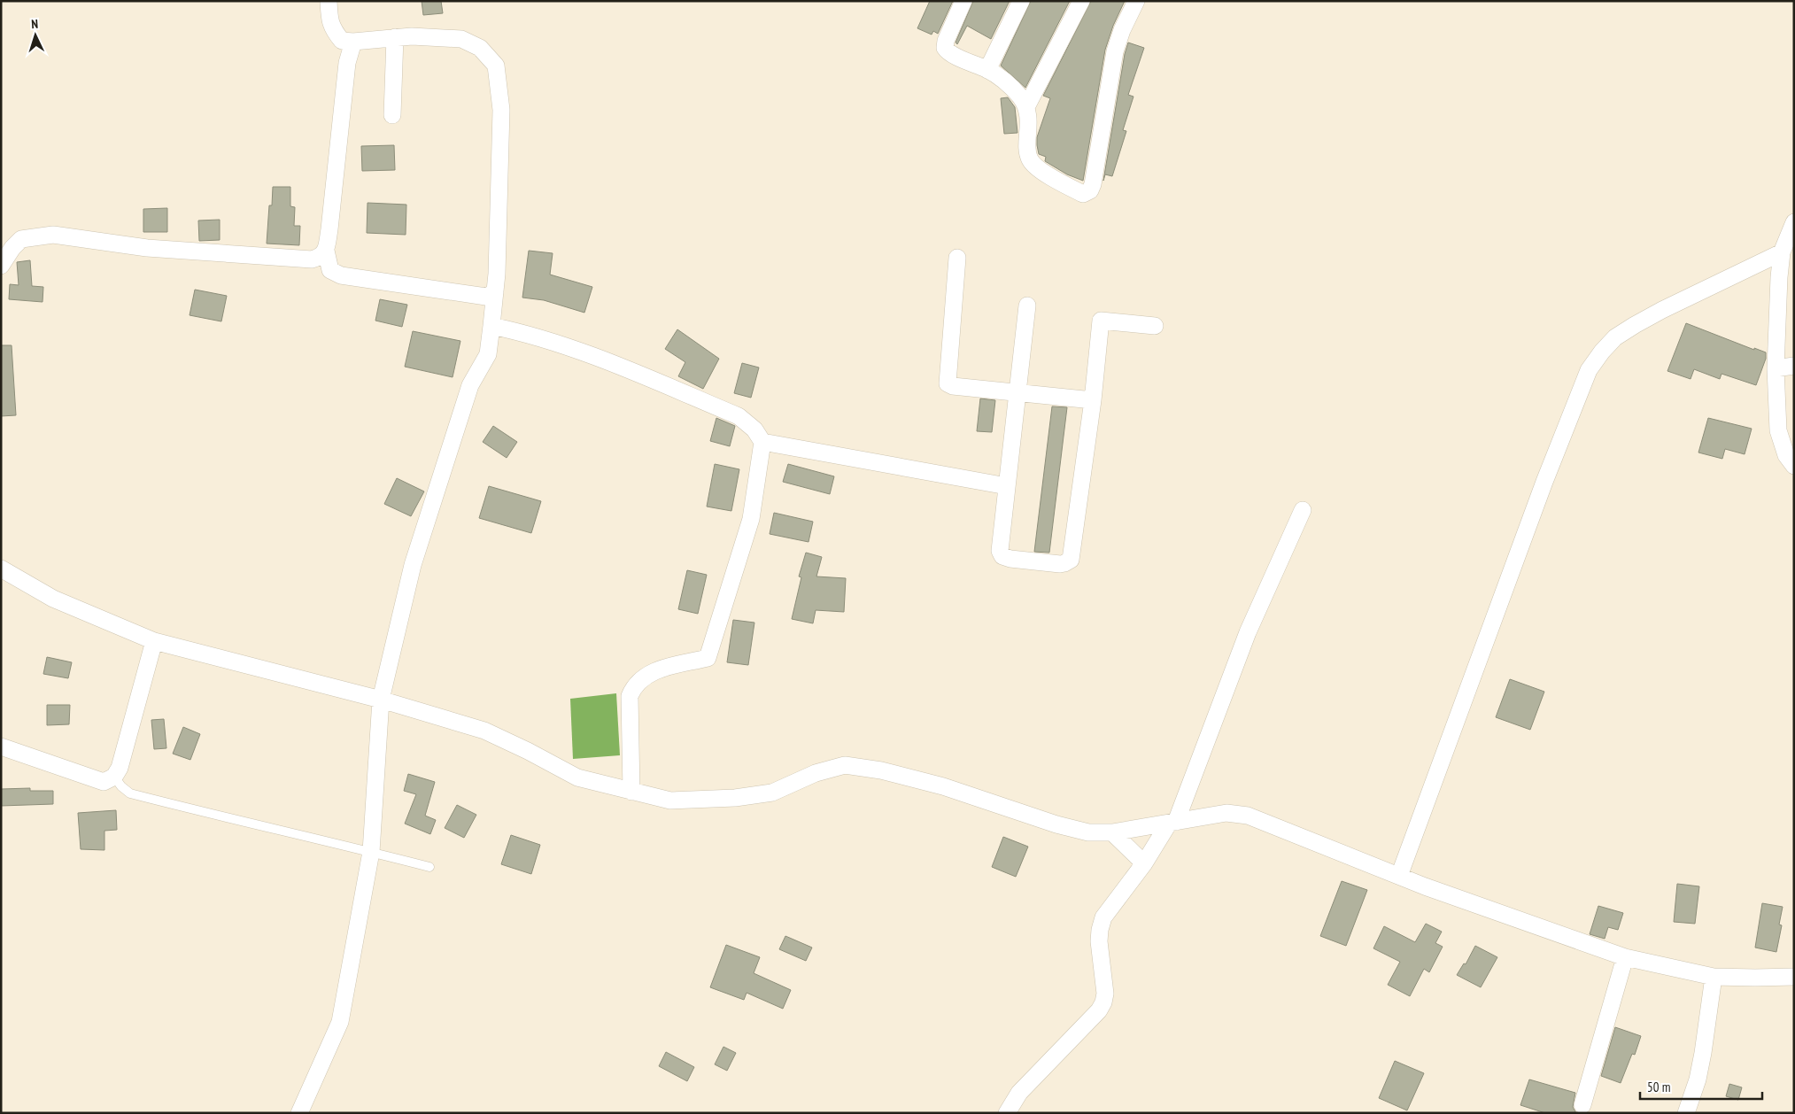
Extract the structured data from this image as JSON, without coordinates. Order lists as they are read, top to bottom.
{
  "scale_bar": "50 m",
  "north": "top"
}
